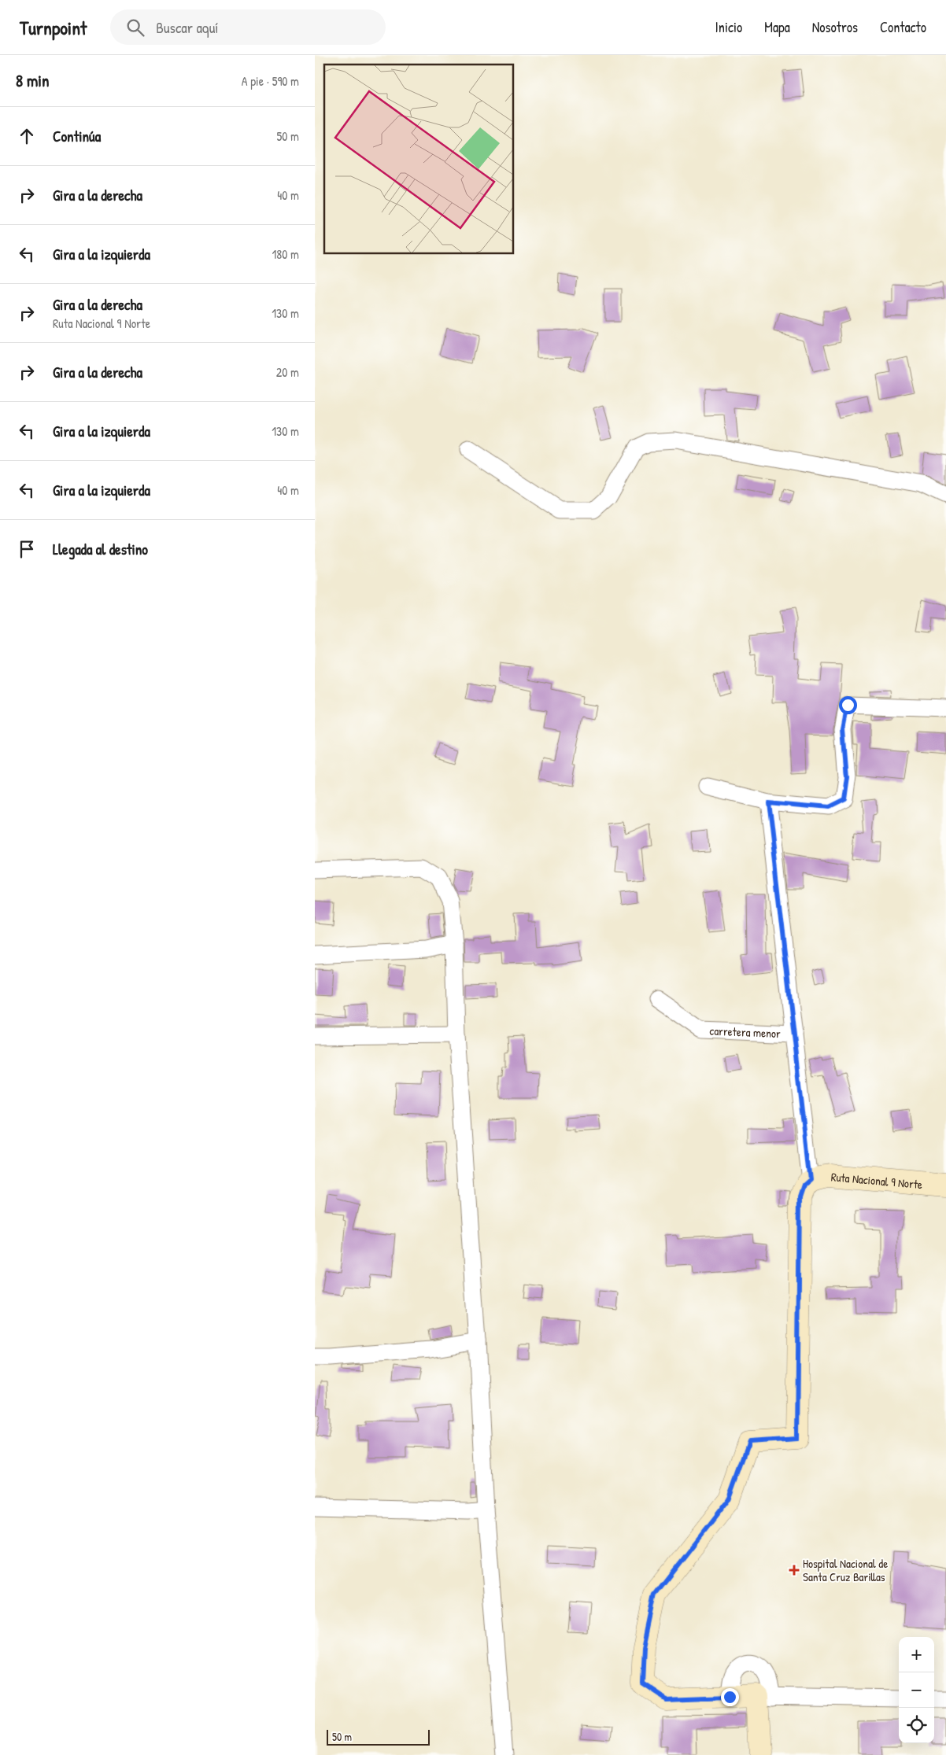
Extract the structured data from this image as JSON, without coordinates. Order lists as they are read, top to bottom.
{
  "streets": {
    "street": ["carretera menor", "Ruta Nacional 9 Norte"]
  },
  "places": {
    "health": ["Hospital Nacional de Santa Cruz Barillas"]
  },
  "scale_bar": "50 m",
  "page": {
    "header": "Turnpoint",
    "search": "Buscar aquí",
    "nav": [
      "Inicio",
      "Mapa",
      "Nosotros",
      "Contacto"
    ],
    "heading": ["8 min", "A pie · 590 m"],
    "list": [
      ["Continúa", "50 m"],
      ["Gira a la derecha", "40 m"],
      ["Gira a la izquierda", "180 m"],
      ["Gira a la derecha", "Ruta Nacional 9 Norte", "130 m"],
      ["Gira a la derecha", "20 m"],
      ["Gira a la izquierda", "130 m"],
      ["Gira a la izquierda", "40 m"],
      "Llegada al destino"
    ],
    "map_buttons": ["+", "−"],
    "scale": "50 m"
  }
}
